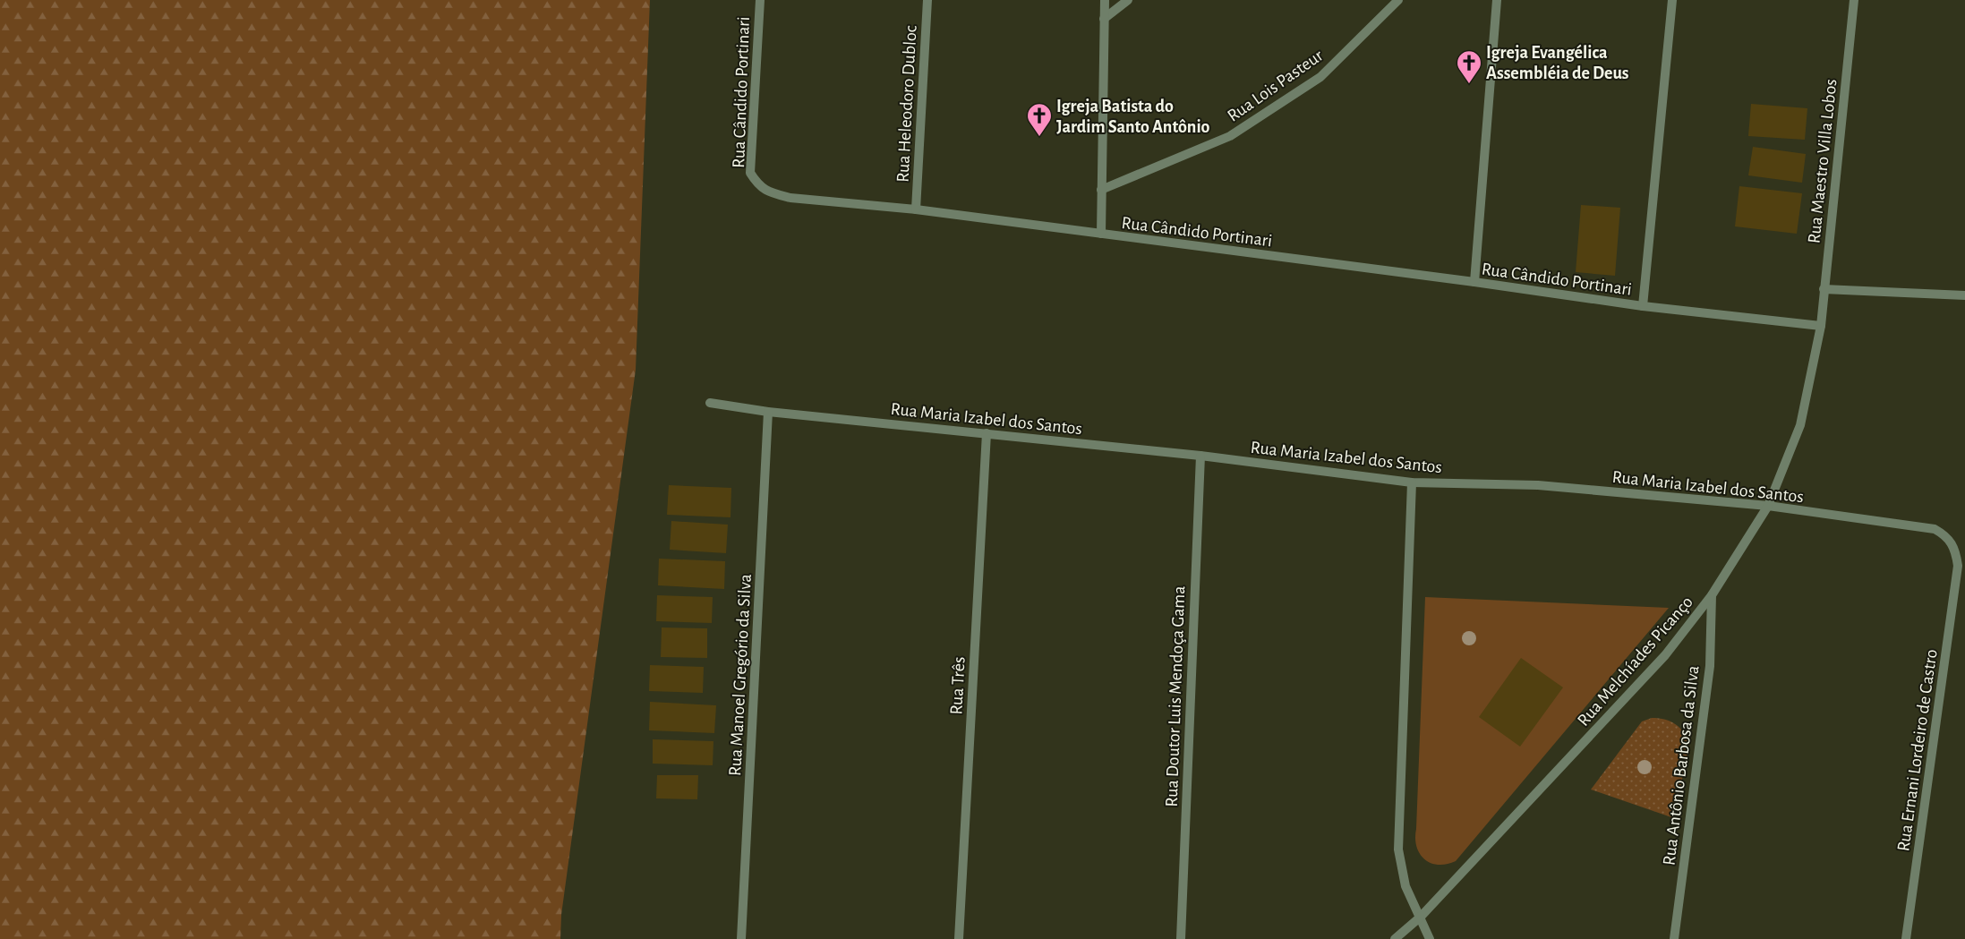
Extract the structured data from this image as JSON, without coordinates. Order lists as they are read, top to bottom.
{
  "streets": {
    "street": [
      "Rua Lois Pasteur",
      "Rua Cândido Portinari",
      "Rua Heleodoro Dubloc",
      "Rua Maestro Villa Lobos",
      "Rua Maria Izabel dos Santos",
      "Rua Melchíades Picanço",
      "Rua Manoel Gregório da Silva",
      "Rua Três",
      "Rua Doutor Luis Mendoça Gama",
      "Rua Ernani Lordeiro de Castro",
      "Rua Antônio Barbosa da Silva"
    ]
  },
  "crossings": [
    ["Rua Cândido Portinari", "Rua Heleodoro Dubloc"],
    ["Rua Cândido Portinari", "Rua Maestro Villa Lobos"],
    ["Rua Cândido Portinari", "Rua Melchíades Picanço"],
    ["Rua Maestro Villa Lobos", "Rua Melchíades Picanço"],
    ["Rua Maria Izabel dos Santos", "Rua Melchíades Picanço"],
    ["Rua Maria Izabel dos Santos", "Rua Manoel Gregório da Silva"],
    ["Rua Maria Izabel dos Santos", "Rua Três"],
    ["Rua Maria Izabel dos Santos", "Rua Doutor Luis Mendoça Gama"],
    ["Rua Maria Izabel dos Santos", "Rua Ernani Lordeiro de Castro"],
    ["Rua Melchíades Picanço", "Rua Antônio Barbosa da Silva"]
  ],
  "places": {
    "church": ["Igreja Evangélica Assembléia de Deus", "Igreja Batista do Jardim Santo Antônio"]
  }
}
